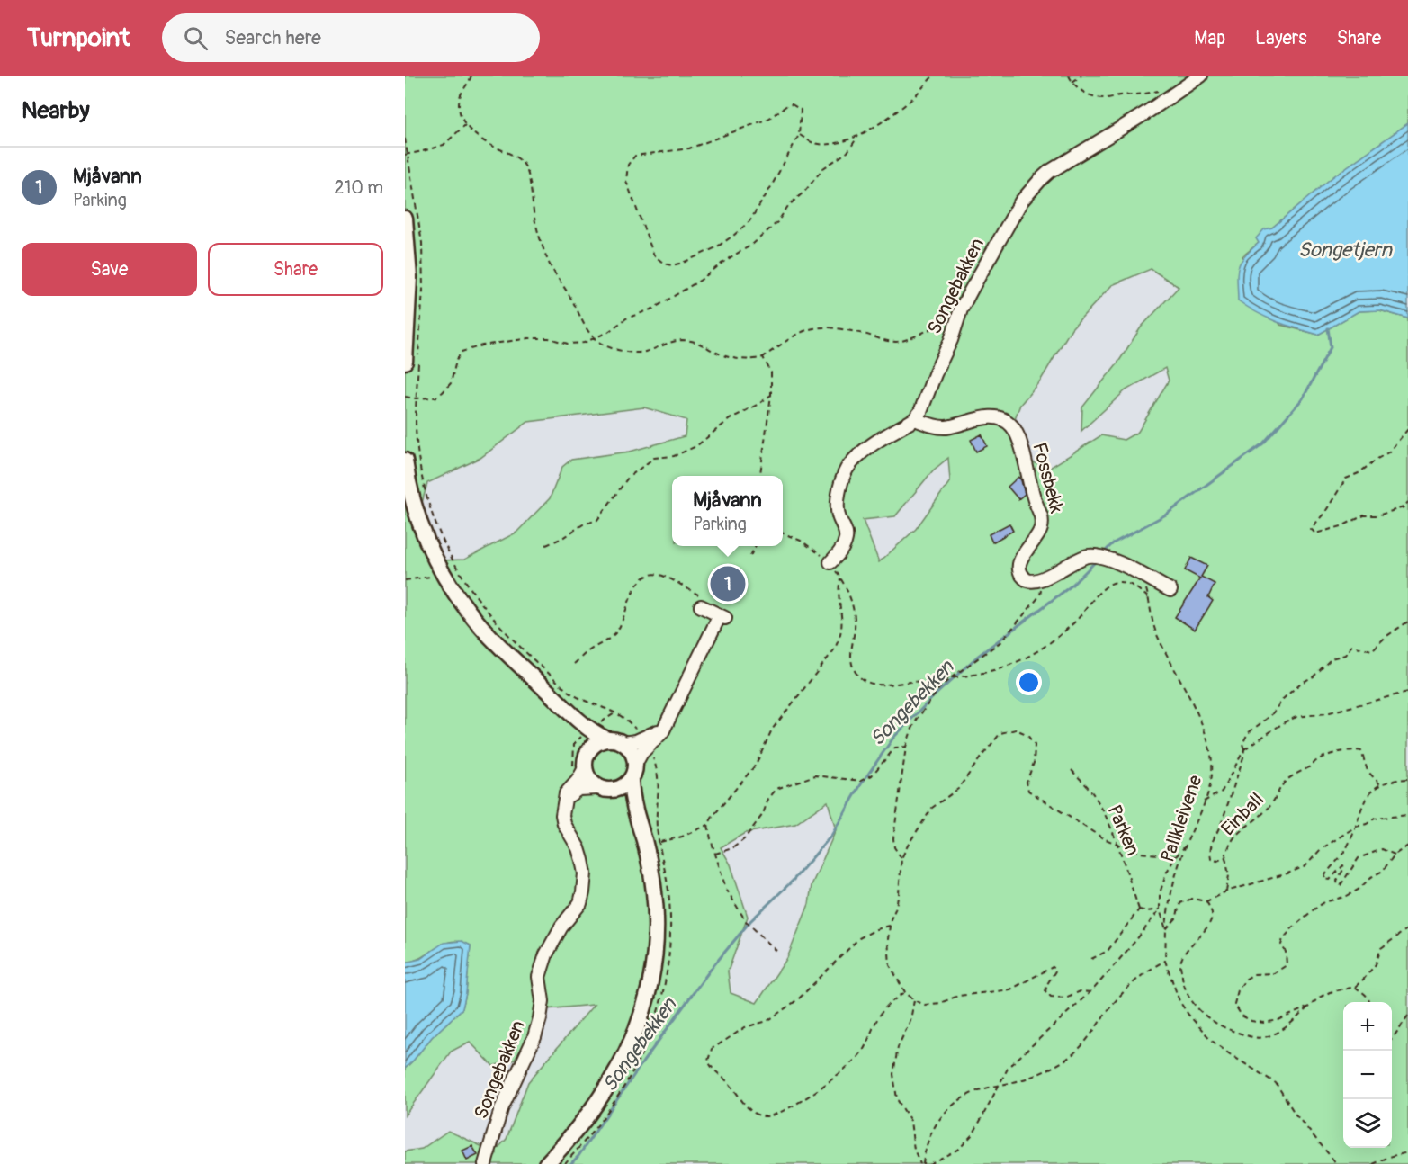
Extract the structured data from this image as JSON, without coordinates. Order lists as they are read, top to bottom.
{
  "streets": {
    "street": ["Songebakken", "Fossbekk"],
    "path": ["Einball", "Pallkleivene", "Parken"]
  },
  "crossings": [
    ["Songebakken", "Fossbekk"],
    ["Einball", "Pallkleivene"]
  ],
  "water": ["Songetjern", "Songebekken"],
  "page": {
    "header": "Turnpoint",
    "search": "Search here",
    "nav": ["Map", "Layers", "Share"],
    "heading": "Nearby",
    "list": [
      {
        "mark": "1",
        "name": "Mjåvann",
        "note": "Parking",
        "value": "210 m"
      }
    ],
    "buttons": ["Save", "Share"],
    "popup": ["Mjåvann", "Parking"],
    "pins": "1",
    "map_buttons": ["+", "−"]
  }
}
